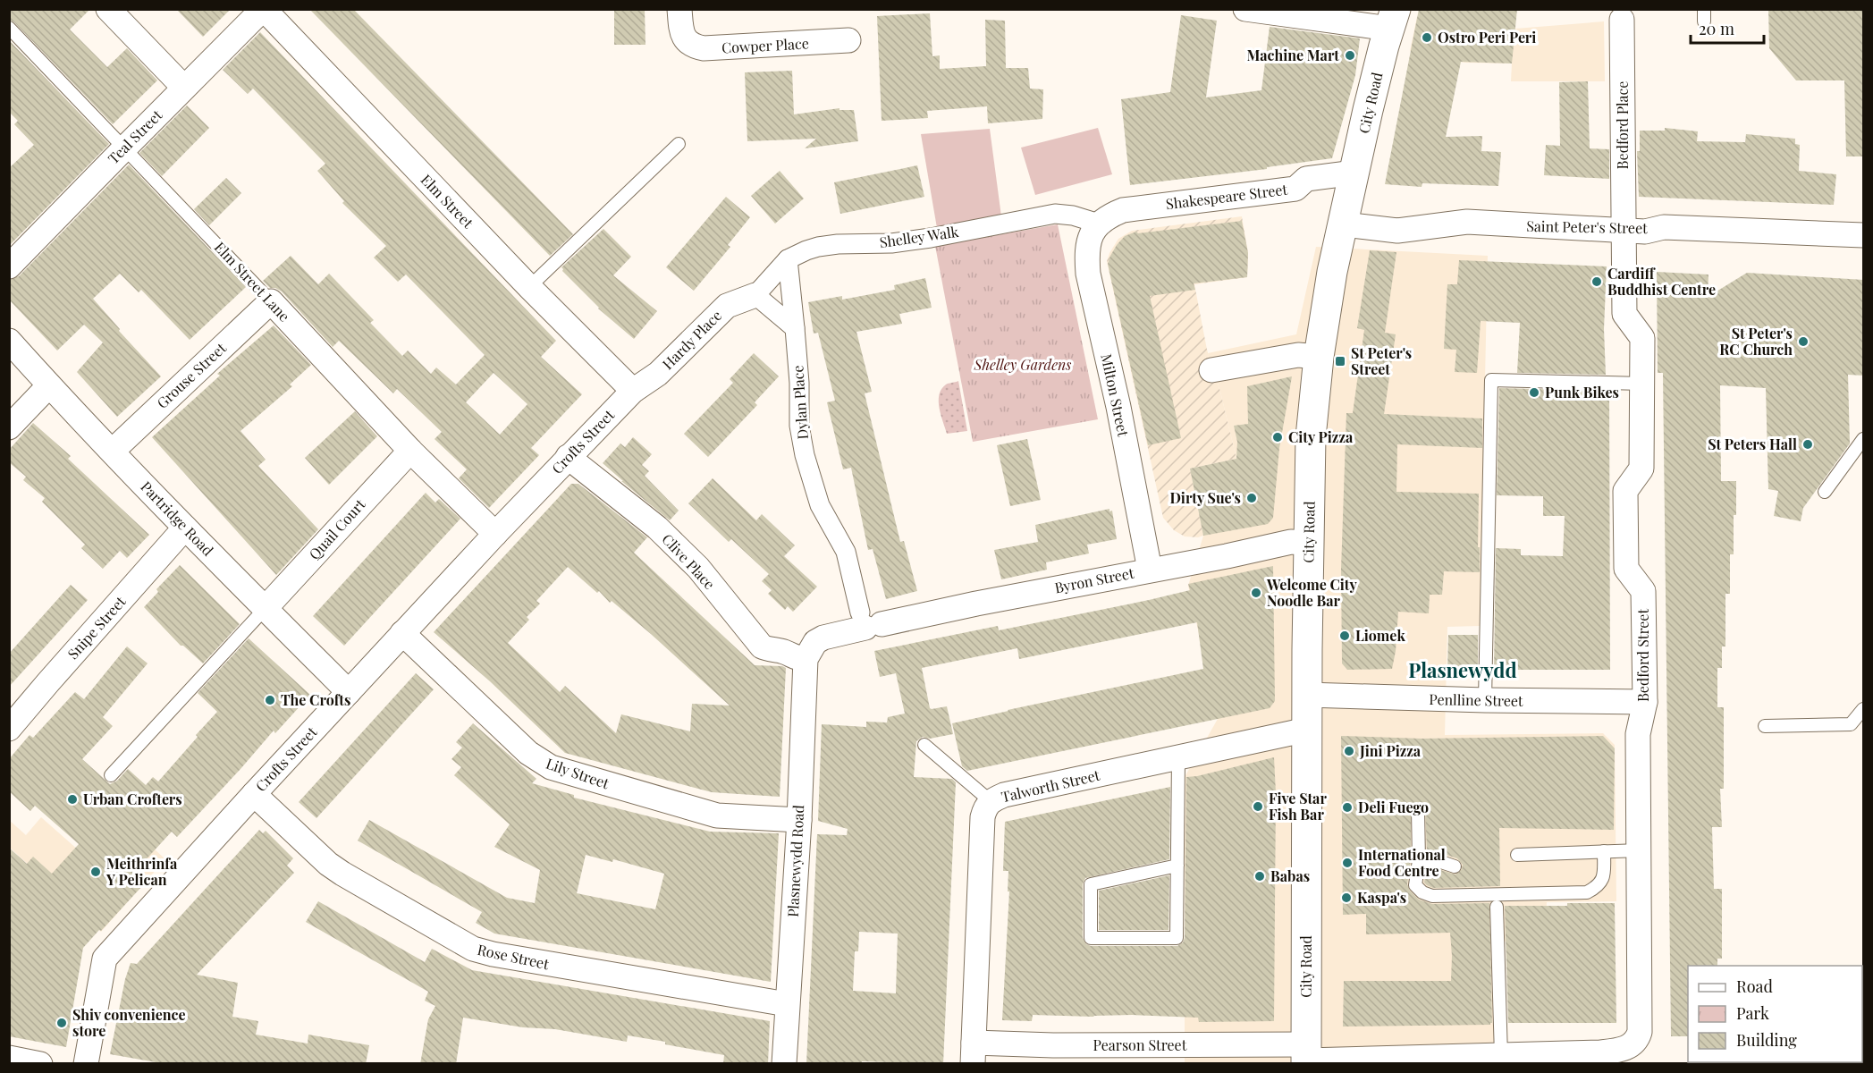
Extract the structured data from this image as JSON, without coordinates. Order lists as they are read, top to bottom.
{
  "streets": {
    "main road": ["City Road"],
    "street": [
      "Cowper Place",
      "Bedford Place",
      "Teal Street",
      "Shakespeare Street",
      "Elm Street",
      "Saint Peter's Street",
      "Shelley Walk",
      "Elm Street Lane",
      "Hardy Place",
      "Grouse Street",
      "Milton Street",
      "Dylan Place",
      "Crofts Street",
      "Partridge Road",
      "Quail Court",
      "Clive Place",
      "Byron Street",
      "Snipe Street",
      "Bedford Street",
      "Penlline Street",
      "Lily Street",
      "Talworth Street",
      "Plasnewydd Road",
      "Rose Street",
      "Pearson Street"
    ]
  },
  "crossings": [
    ["City Road", "Shakespeare Street"],
    ["City Road", "Saint Peter's Street"],
    ["City Road", "Byron Street"],
    ["City Road", "Penlline Street"],
    ["City Road", "Talworth Street"],
    ["City Road", "Pearson Street"],
    ["Bedford Place", "Saint Peter's Street"],
    ["Bedford Place", "Bedford Street"],
    ["Teal Street", "Elm Street"],
    ["Teal Street", "Elm Street Lane"],
    ["Shakespeare Street", "Shelley Walk"],
    ["Shakespeare Street", "Milton Street"],
    ["Elm Street", "Hardy Place"],
    ["Elm Street", "Crofts Street"],
    ["Saint Peter's Street", "Bedford Street"],
    ["Shelley Walk", "Hardy Place"],
    ["Shelley Walk", "Milton Street"],
    ["Shelley Walk", "Dylan Place"],
    ["Elm Street Lane", "Grouse Street"],
    ["Elm Street Lane", "Crofts Street"],
    ["Elm Street Lane", "Quail Court"],
    ["Hardy Place", "Crofts Street"],
    ["Grouse Street", "Partridge Road"],
    ["Milton Street", "Byron Street"],
    ["Dylan Place", "Byron Street"],
    ["Crofts Street", "Partridge Road"],
    ["Crofts Street", "Clive Place"],
    ["Crofts Street", "Lily Street"],
    ["Crofts Street", "Rose Street"],
    ["Partridge Road", "Quail Court"],
    ["Partridge Road", "Snipe Street"],
    ["Clive Place", "Byron Street"],
    ["Clive Place", "Plasnewydd Road"],
    ["Byron Street", "Plasnewydd Road"],
    ["Bedford Street", "Penlline Street"],
    ["Bedford Street", "Pearson Street"],
    ["Lily Street", "Plasnewydd Road"],
    ["Talworth Street", "Pearson Street"],
    ["Plasnewydd Road", "Rose Street"]
  ],
  "districts": ["Plasnewydd"],
  "parks": ["Shelley Gardens"],
  "places": {
    "other": [
      "Ostro Peri Peri",
      "Machine Mart",
      "Cardiff Buddhist Centre",
      "St Peter's RC Church",
      "Punk Bikes",
      "City Pizza",
      "St Peters Hall",
      "Dirty Sue's",
      "Welcome City Noodle Bar",
      "Liomek",
      "The Crofts",
      "Jini Pizza",
      "Urban Crofters",
      "Five Star Fish Bar",
      "Deli Fuego",
      "International Food Centre",
      "Meithrinfa Y Pelican",
      "Babas",
      "Kaspa's",
      "Shiv convenience store"
    ],
    "transit": ["St Peter's Street"]
  },
  "legend": ["Road", "Park", "Building"],
  "scale_bar": "20 m"
}
